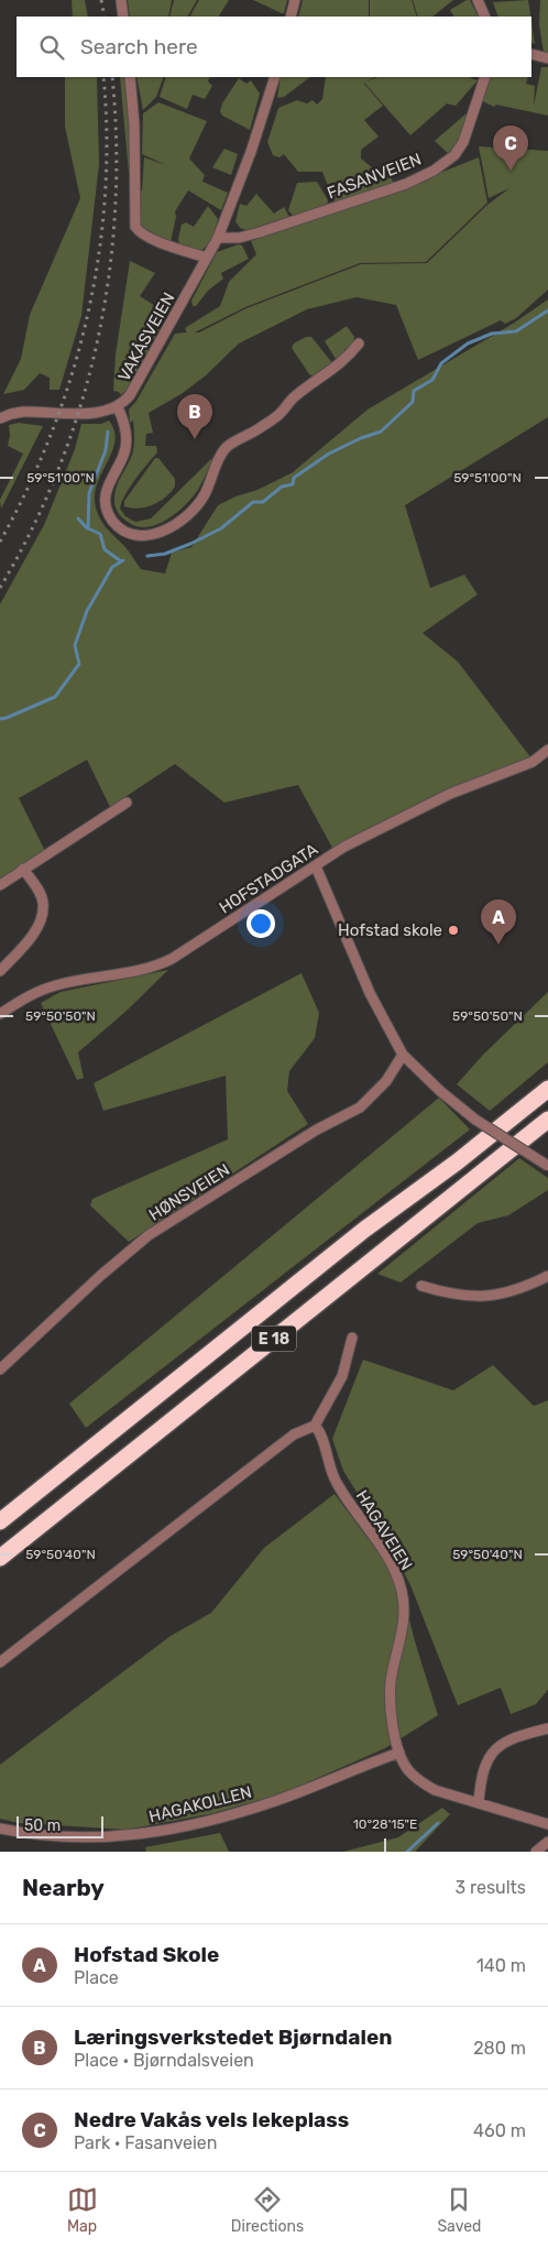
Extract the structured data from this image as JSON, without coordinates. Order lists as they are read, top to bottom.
{
  "streets": {
    "highway": ["E 18"],
    "street": [
      "FASANVEIEN",
      "VAKÅSVEIEN",
      "HOFSTADGATA",
      "HØNSVEIEN",
      "HAGAVEIEN",
      "HAGAKOLLEN"
    ]
  },
  "crossings": [
    ["FASANVEIEN", "VAKÅSVEIEN"],
    ["HAGAVEIEN", "HAGAKOLLEN"]
  ],
  "places": ["Hofstad skole"],
  "scale_bar": "50 m",
  "page": {
    "search": "Search here",
    "pins": ["C", "B", "A"],
    "scale": "50 m",
    "heading": ["Nearby", "3 results"],
    "list": [
      {
        "mark": "A",
        "name": "Hofstad Skole",
        "note": "Place",
        "value": "140 m"
      },
      {
        "mark": "B",
        "name": "Læringsverkstedet Bjørndalen",
        "note": "Place · Bjørndalsveien",
        "value": "280 m"
      },
      {
        "mark": "C",
        "name": "Nedre Vakås vels lekeplass",
        "note": "Park · Fasanveien",
        "value": "460 m"
      }
    ],
    "nav": ["Map", "Directions", "Saved"]
  },
  "coordinates": [
    "59°51'00\"N",
    "59°50'50\"N",
    "59°50'40\"N",
    "10°28'15\"E"
  ]
}
